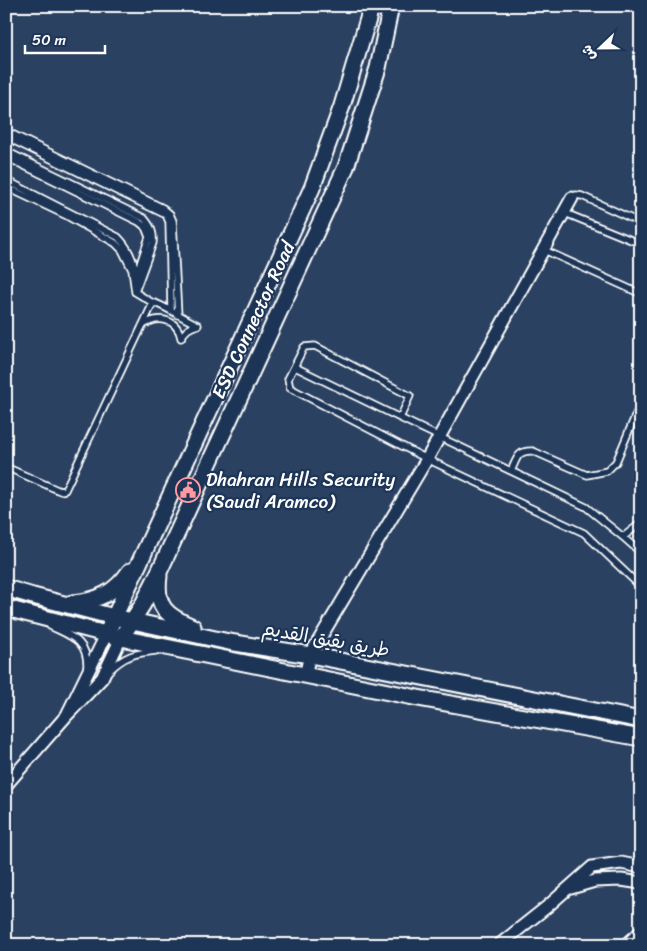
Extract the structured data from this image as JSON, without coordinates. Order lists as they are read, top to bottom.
{
  "streets": {
    "main road": ["ESD Connector Road", "طريق بقيق القديم"]
  },
  "crossings": [
    ["ESD Connector Road", "طريق بقيق القديم"]
  ],
  "places": {
    "public building": ["Dhahran Hills Security (Saudi Aramco)"]
  },
  "scale_bar": "50 m",
  "north": "left"
}
